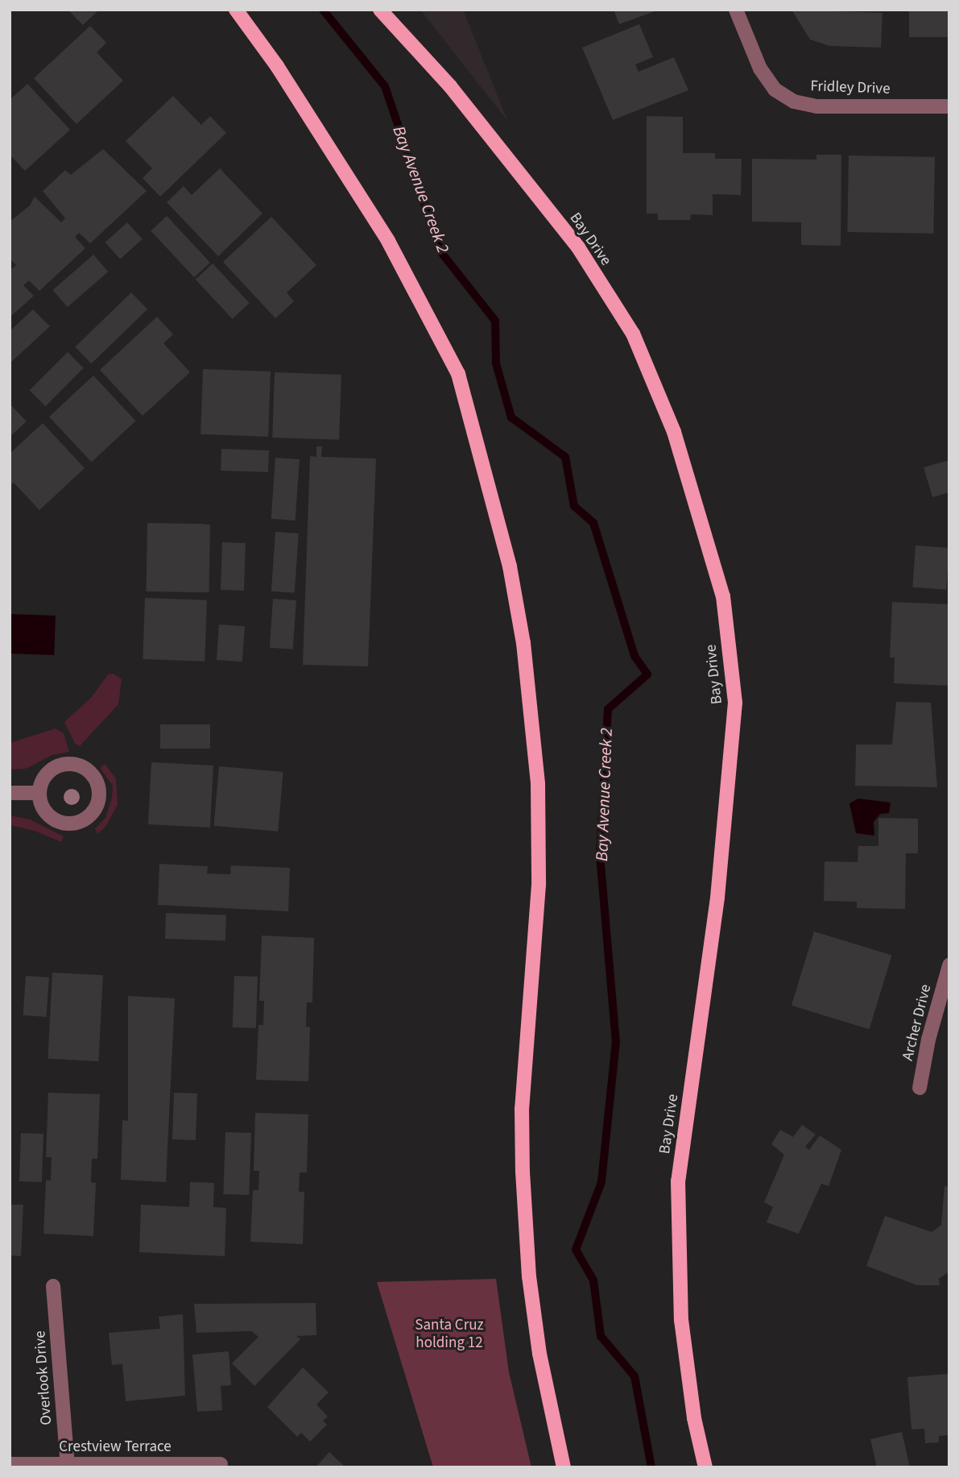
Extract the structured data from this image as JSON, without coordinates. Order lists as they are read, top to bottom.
{
  "streets": {
    "main road": ["Bay Drive"],
    "street": [
      "Fridley Drive",
      "Archer Drive",
      "Overlook Drive",
      "Crestview Terrace"
    ]
  },
  "crossings": [
    ["Overlook Drive", "Crestview Terrace"]
  ],
  "water": ["Bay Avenue Creek 2"],
  "parks": ["Santa Cruz holding 12"]
}
